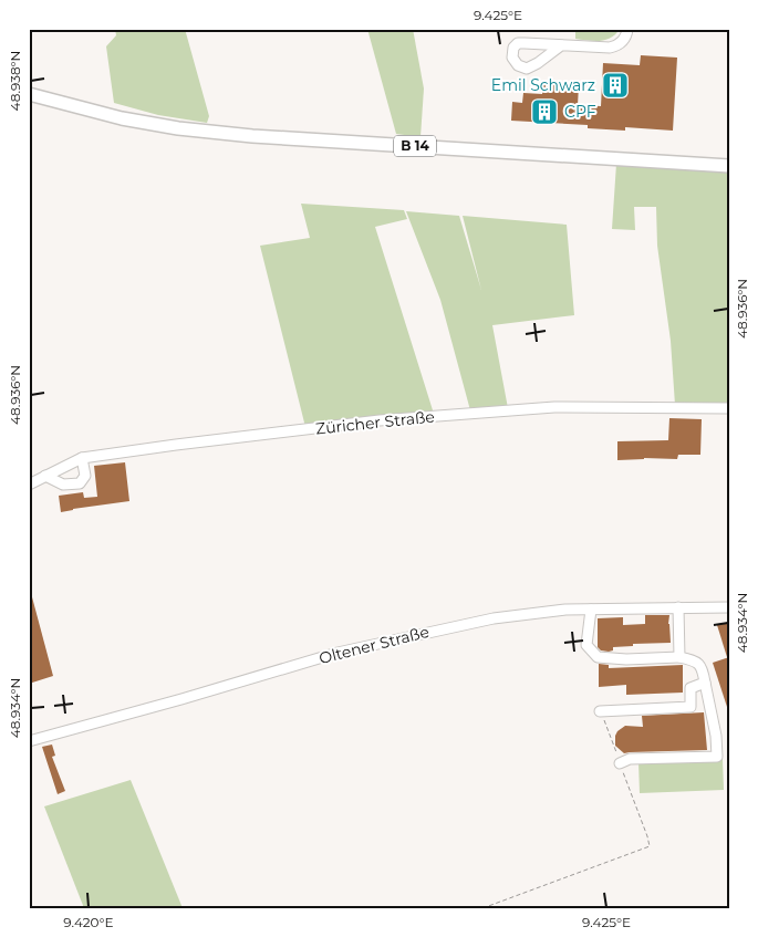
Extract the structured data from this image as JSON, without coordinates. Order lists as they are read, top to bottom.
{
  "streets": {
    "main road": ["B 14"],
    "street": ["Züricher Straße", "Oltener Straße"]
  },
  "places": {
    "building": ["Emil Schwarz", "CPF"]
  },
  "coordinates": [
    "9.425°E",
    "48.938°N",
    "48.936°N",
    "48.934°N",
    "9.420°E"
  ]
}
